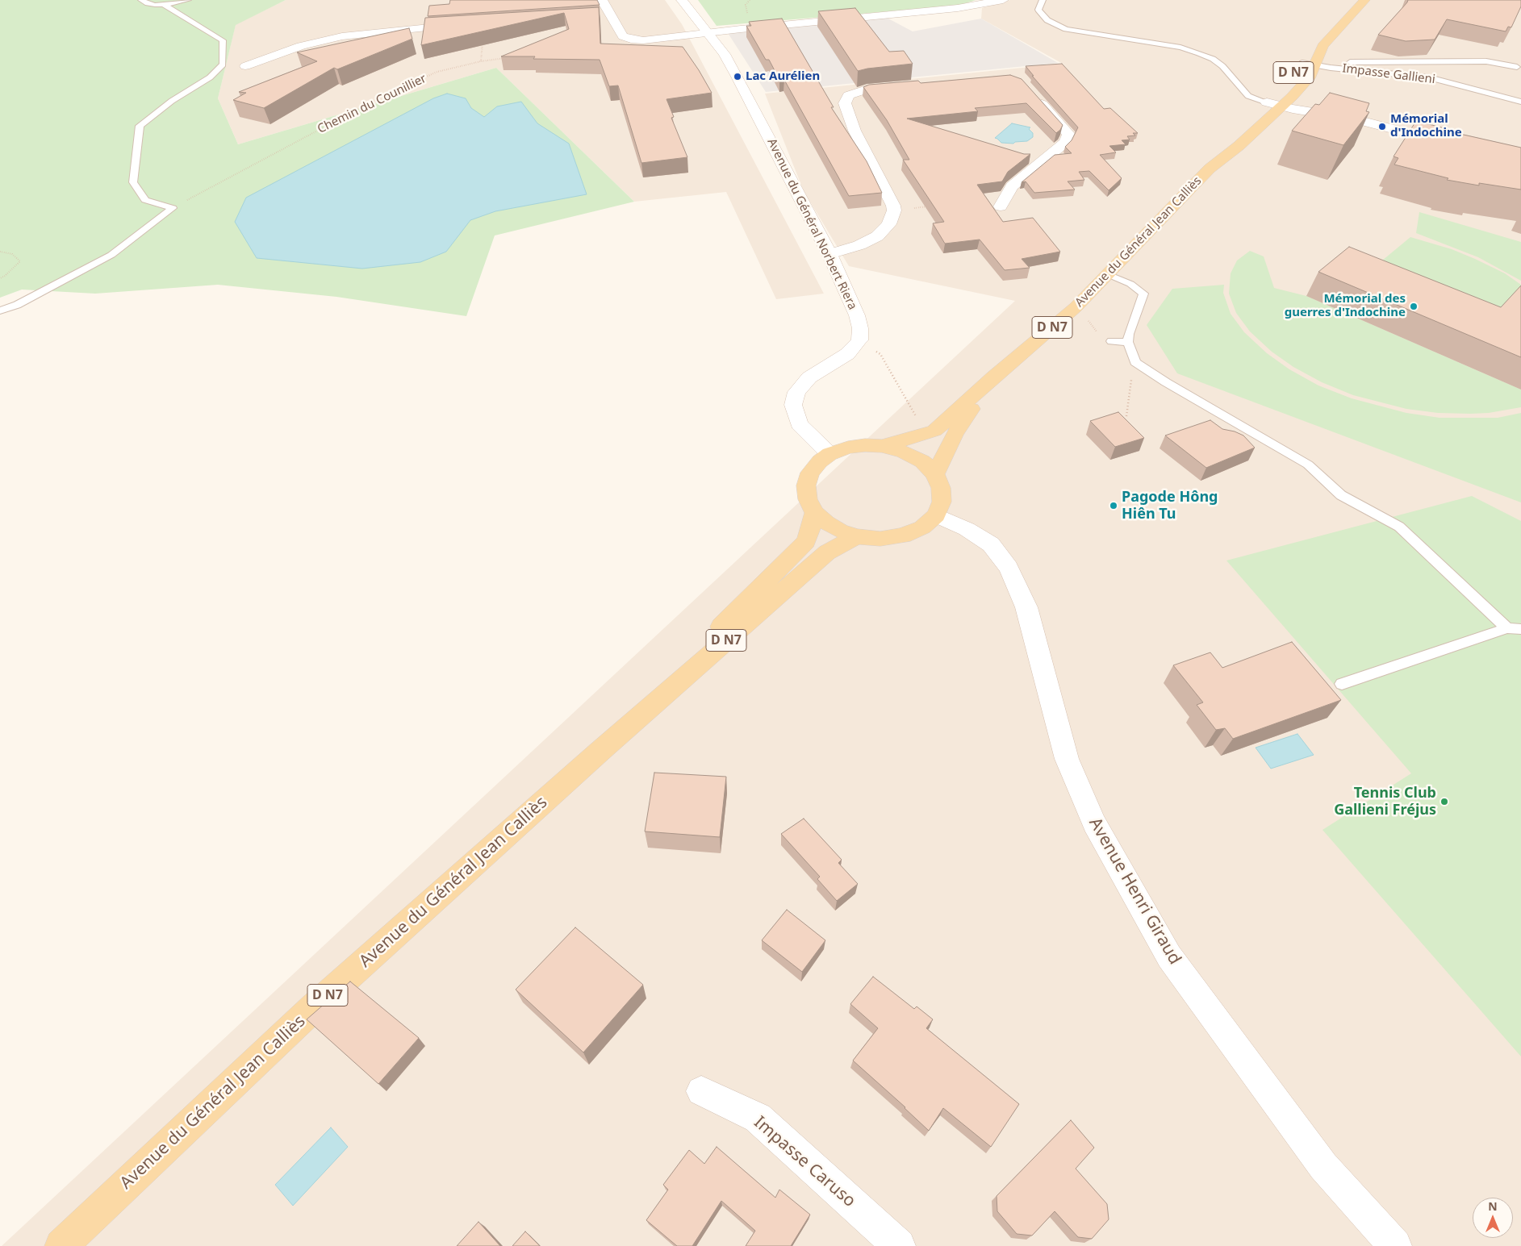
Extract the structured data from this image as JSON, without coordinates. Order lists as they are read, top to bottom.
{
  "streets": {
    "main road": ["D N7", "Avenue du Général Jean Calliès"],
    "street": ["Avenue du Général Norbert Riera", "Avenue Henri Giraud", "Impasse Caruso"],
    "lane": ["Impasse Gallieni"],
    "path": ["Chemin du Counillier"]
  },
  "crossings": [
    ["D N7", "Impasse Gallieni"],
    ["D N7", "Avenue du Général Jean Calliès"],
    ["Avenue du Général Jean Calliès", "Avenue Henri Giraud"]
  ],
  "places": [
    "Lac Aurélien",
    "Mémorial d'Indochine",
    "Mémorial des guerres d'Indochine",
    "Pagode Hông Hiên Tu",
    "Tennis Club Gallieni Fréjus"
  ],
  "north": "top"
}
